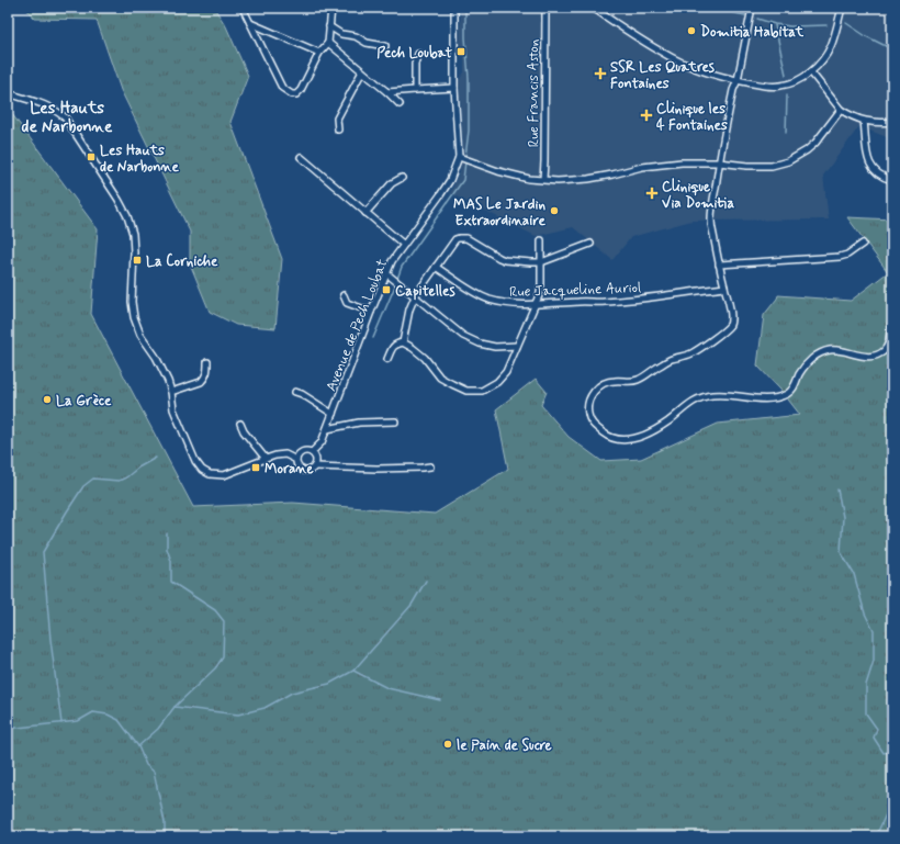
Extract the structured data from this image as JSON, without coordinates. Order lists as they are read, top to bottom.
{
  "streets": {
    "street": ["Rue Francis Aston", "Rue Jacqueline Auriol", "Avenue de Pech Loubat"]
  },
  "districts": ["Les Hauts de Narbonne"],
  "places": {
    "other": [
      "Domitia Habitat",
      "MAS Le Jardin Extraordinaire",
      "La Grèce",
      "le Pain de Sucre"
    ],
    "transit": [
      "Pech Loubat",
      "Les Hauts de Narbonne",
      "La Corniche",
      "Capitelles",
      "Morane"
    ],
    "health": ["SSR Les Quatres Fontaines", "Clinique les 4 Fontaines", "Clinique Via Domitia"]
  }
}
